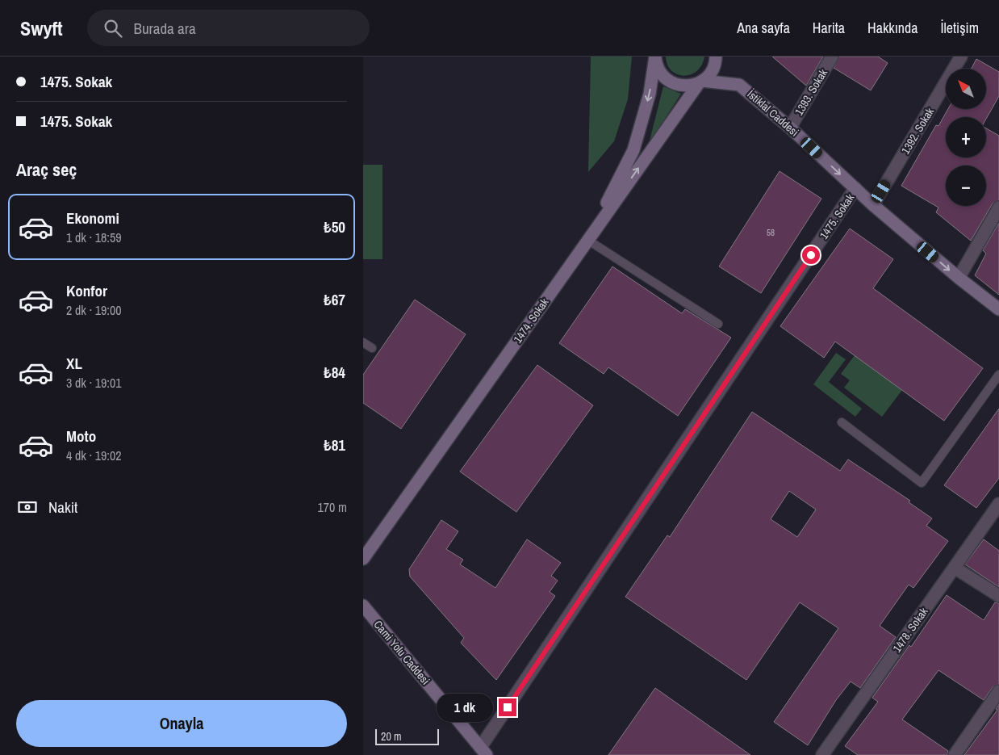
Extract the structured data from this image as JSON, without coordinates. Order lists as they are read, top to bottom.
{
  "streets": {
    "street": [
      "1393. Sokak",
      "İstiklal Caddesi",
      "1392. Sokak",
      "1475. Sokak",
      "1474. Sokak",
      "1478. Sokak",
      "Cami Yolu Caddesi"
    ]
  },
  "crossings": [
    ["1393. Sokak", "İstiklal Caddesi"],
    ["İstiklal Caddesi", "1392. Sokak"],
    ["İstiklal Caddesi", "1475. Sokak"],
    ["İstiklal Caddesi", "1474. Sokak"],
    ["1475. Sokak", "Cami Yolu Caddesi"]
  ],
  "one_way": ["İstiklal Caddesi"],
  "house_numbers": ["58"],
  "scale_bar": "20 m",
  "north": "top left",
  "page": {
    "header": "Swyft",
    "search": "Burada ara",
    "nav": [
      "Ana sayfa",
      "Harita",
      "Hakkında",
      "İletişim"
    ],
    "banner": ["1475. Sokak", "1475. Sokak"],
    "map_buttons": ["+", "−"],
    "heading": "Araç seç",
    "list": [
      {
        "name": "Ekonomi",
        "note": "1 dk · 18:59",
        "value": "₺50"
      },
      {
        "name": "Konfor",
        "note": "2 dk · 19:00",
        "value": "₺67"
      },
      {
        "name": "XL",
        "note": "3 dk · 19:01",
        "value": "₺84"
      },
      {
        "name": "Moto",
        "note": "4 dk · 19:02",
        "value": "₺81"
      }
    ],
    "pay": ["Nakit", "170 m"],
    "buttons": "Onayla",
    "bubble": "1 dk",
    "scale": "20 m"
  }
}
